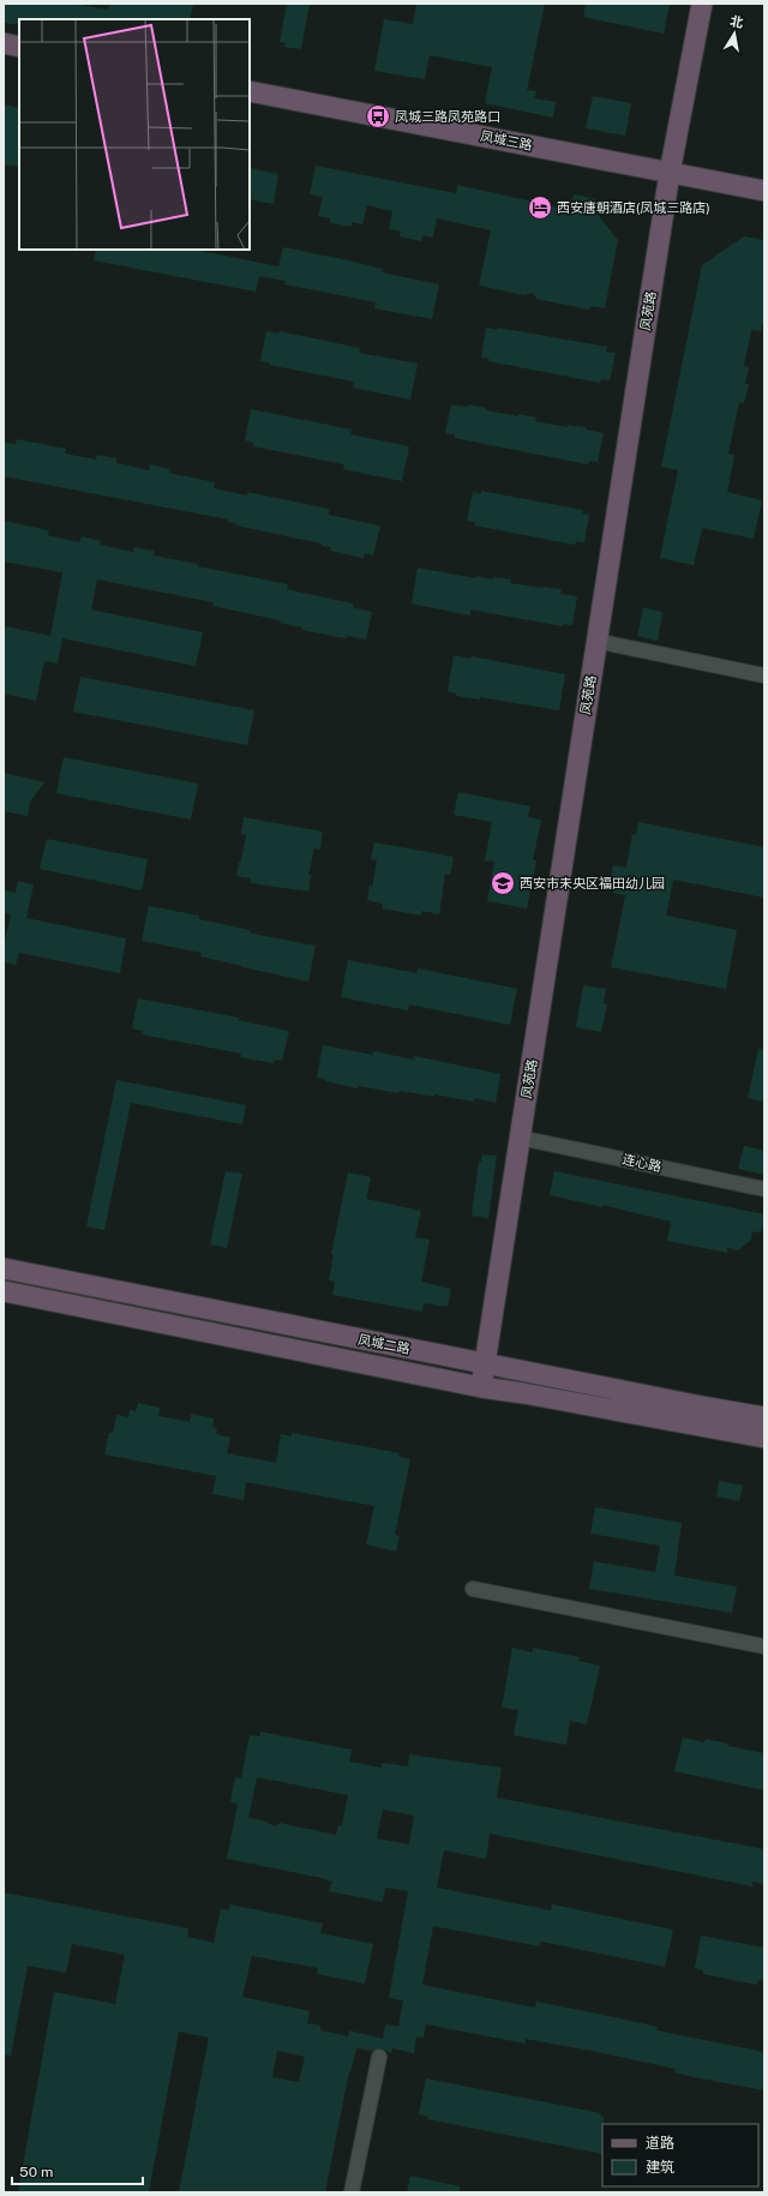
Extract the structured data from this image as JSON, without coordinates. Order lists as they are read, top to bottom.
{
  "streets": {
    "street": [
      "凤城三路",
      "凤苑路",
      "连心路",
      "凤城二路"
    ]
  },
  "crossings": [
    ["凤城三路", "凤苑路"],
    ["凤苑路", "连心路"],
    ["凤苑路", "凤城二路"]
  ],
  "places": {
    "bus stop": ["凤城三路凤苑路口"],
    "hotel": ["西安唐朝酒店(凤城三路店)"],
    "school or university": ["西安市未央区福田幼儿园"]
  },
  "legend": ["道路", "建筑"],
  "scale_bar": "50 m",
  "north": "top"
}
